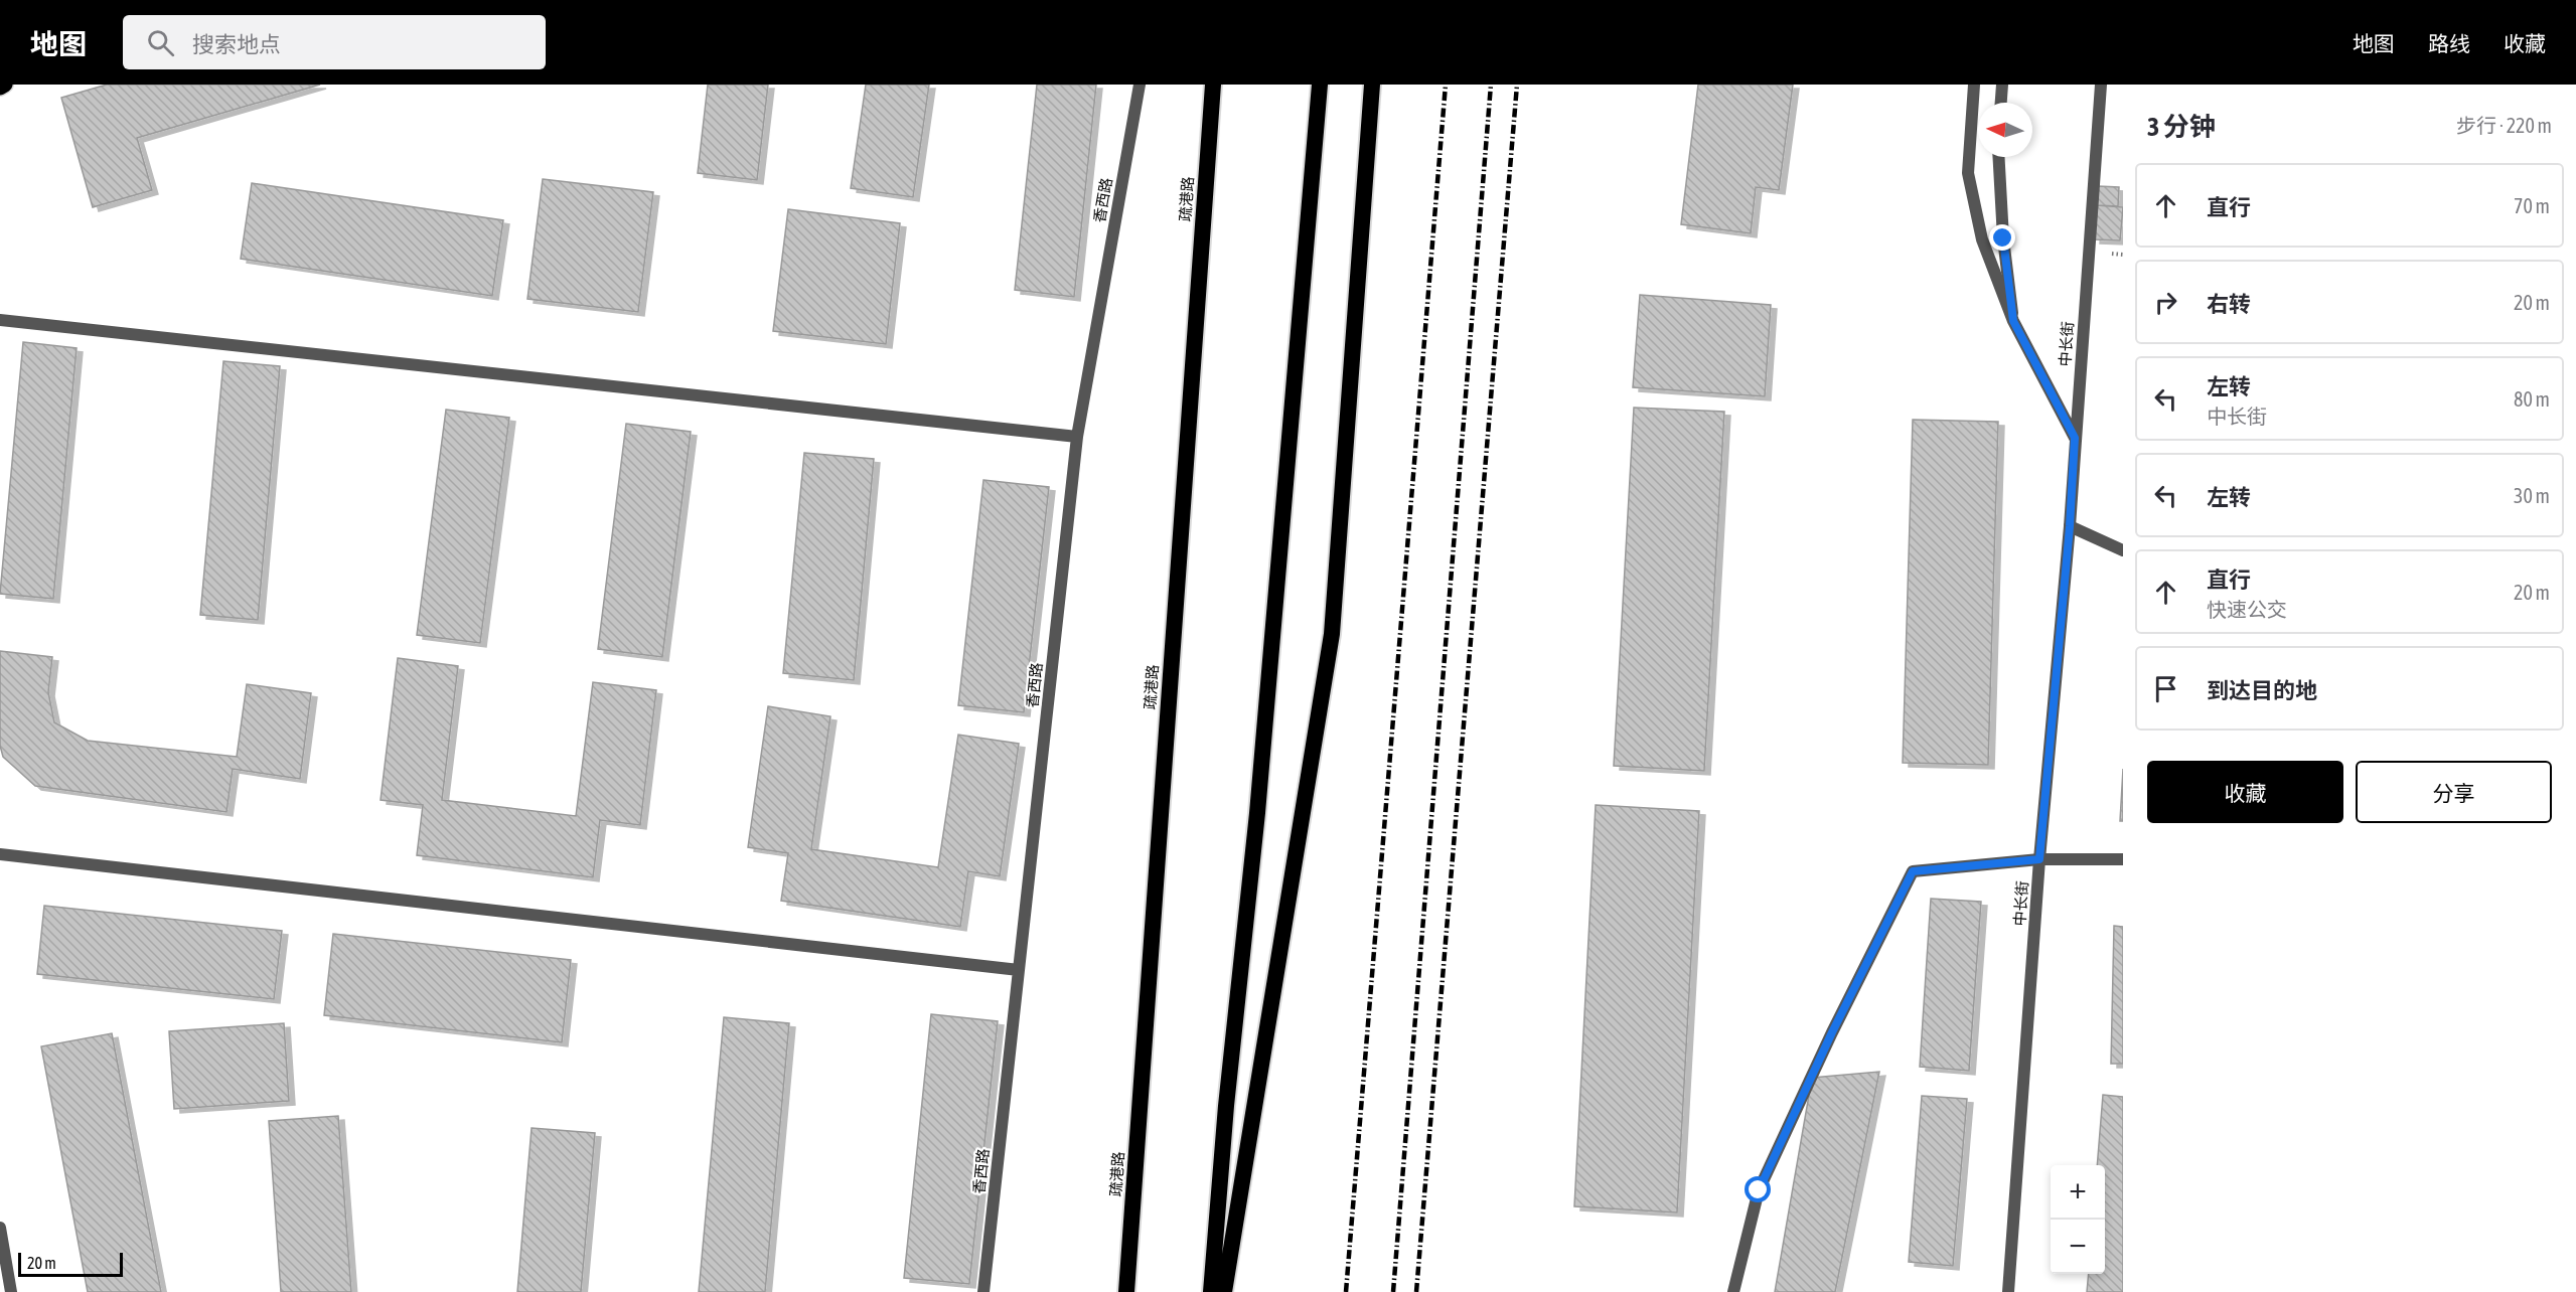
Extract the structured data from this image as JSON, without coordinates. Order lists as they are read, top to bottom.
{
  "streets": {
    "highway": ["疏港路"],
    "street": ["香西路", "中长街"]
  },
  "scale_bar": "20 m",
  "north": "left",
  "page": {
    "header": "地图",
    "search": "搜索地点",
    "nav": ["地图", "路线", "收藏"],
    "heading": ["3 分钟", "步行 · 220 m"],
    "list": [
      ["直行", "70 m"],
      ["右转", "20 m"],
      ["左转", "中长街", "80 m"],
      ["左转", "30 m"],
      ["直行", "快速公交", "20 m"],
      "到达目的地"
    ],
    "buttons": ["收藏", "分享"],
    "map_buttons": ["+", "−"],
    "scale": "20 m"
  }
}
